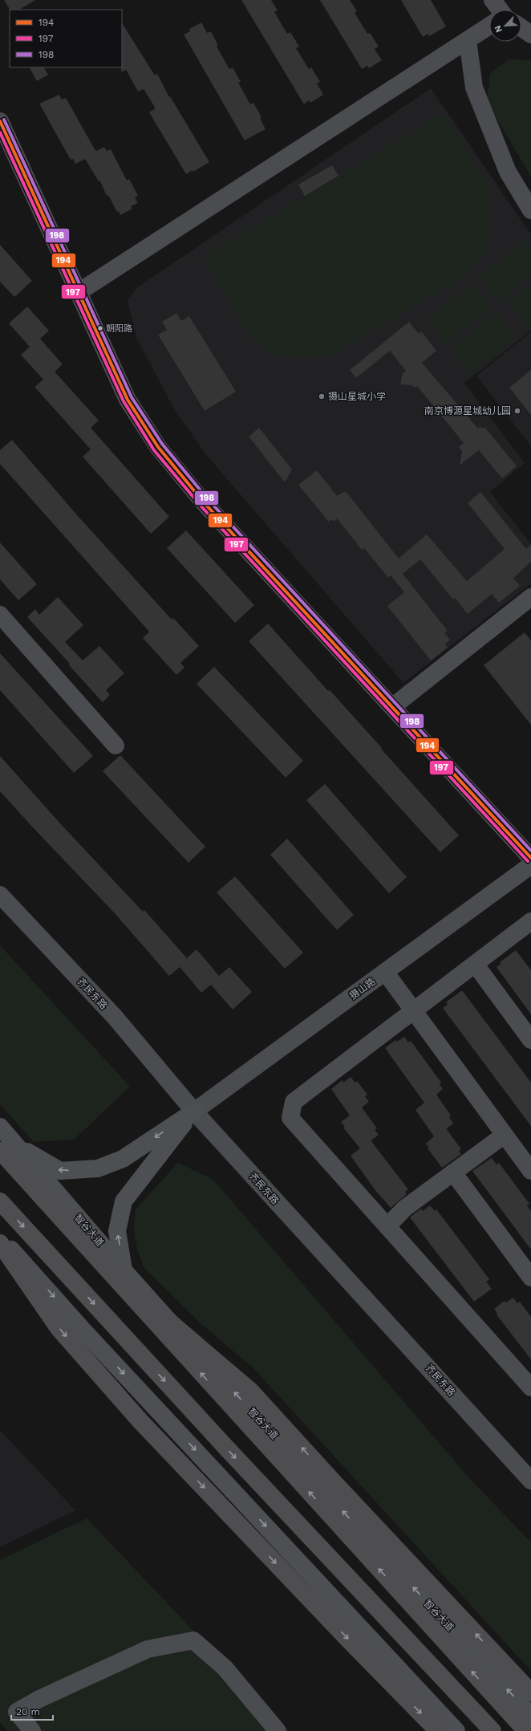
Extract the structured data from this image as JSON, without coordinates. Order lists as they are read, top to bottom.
{
  "streets": {
    "highway": ["智谷大道"],
    "street": ["摄山路", "齐民东路"]
  },
  "crossings": [
    ["摄山路", "齐民东路"]
  ],
  "places": ["朝阳路", "摄山星城小学", "南京博源星城幼儿园"],
  "lines": ["transit line 198", "transit line 194", "transit line 197"],
  "legend": ["194", "197", "198"],
  "scale_bar": "20 m",
  "north": "bottom left"
}
